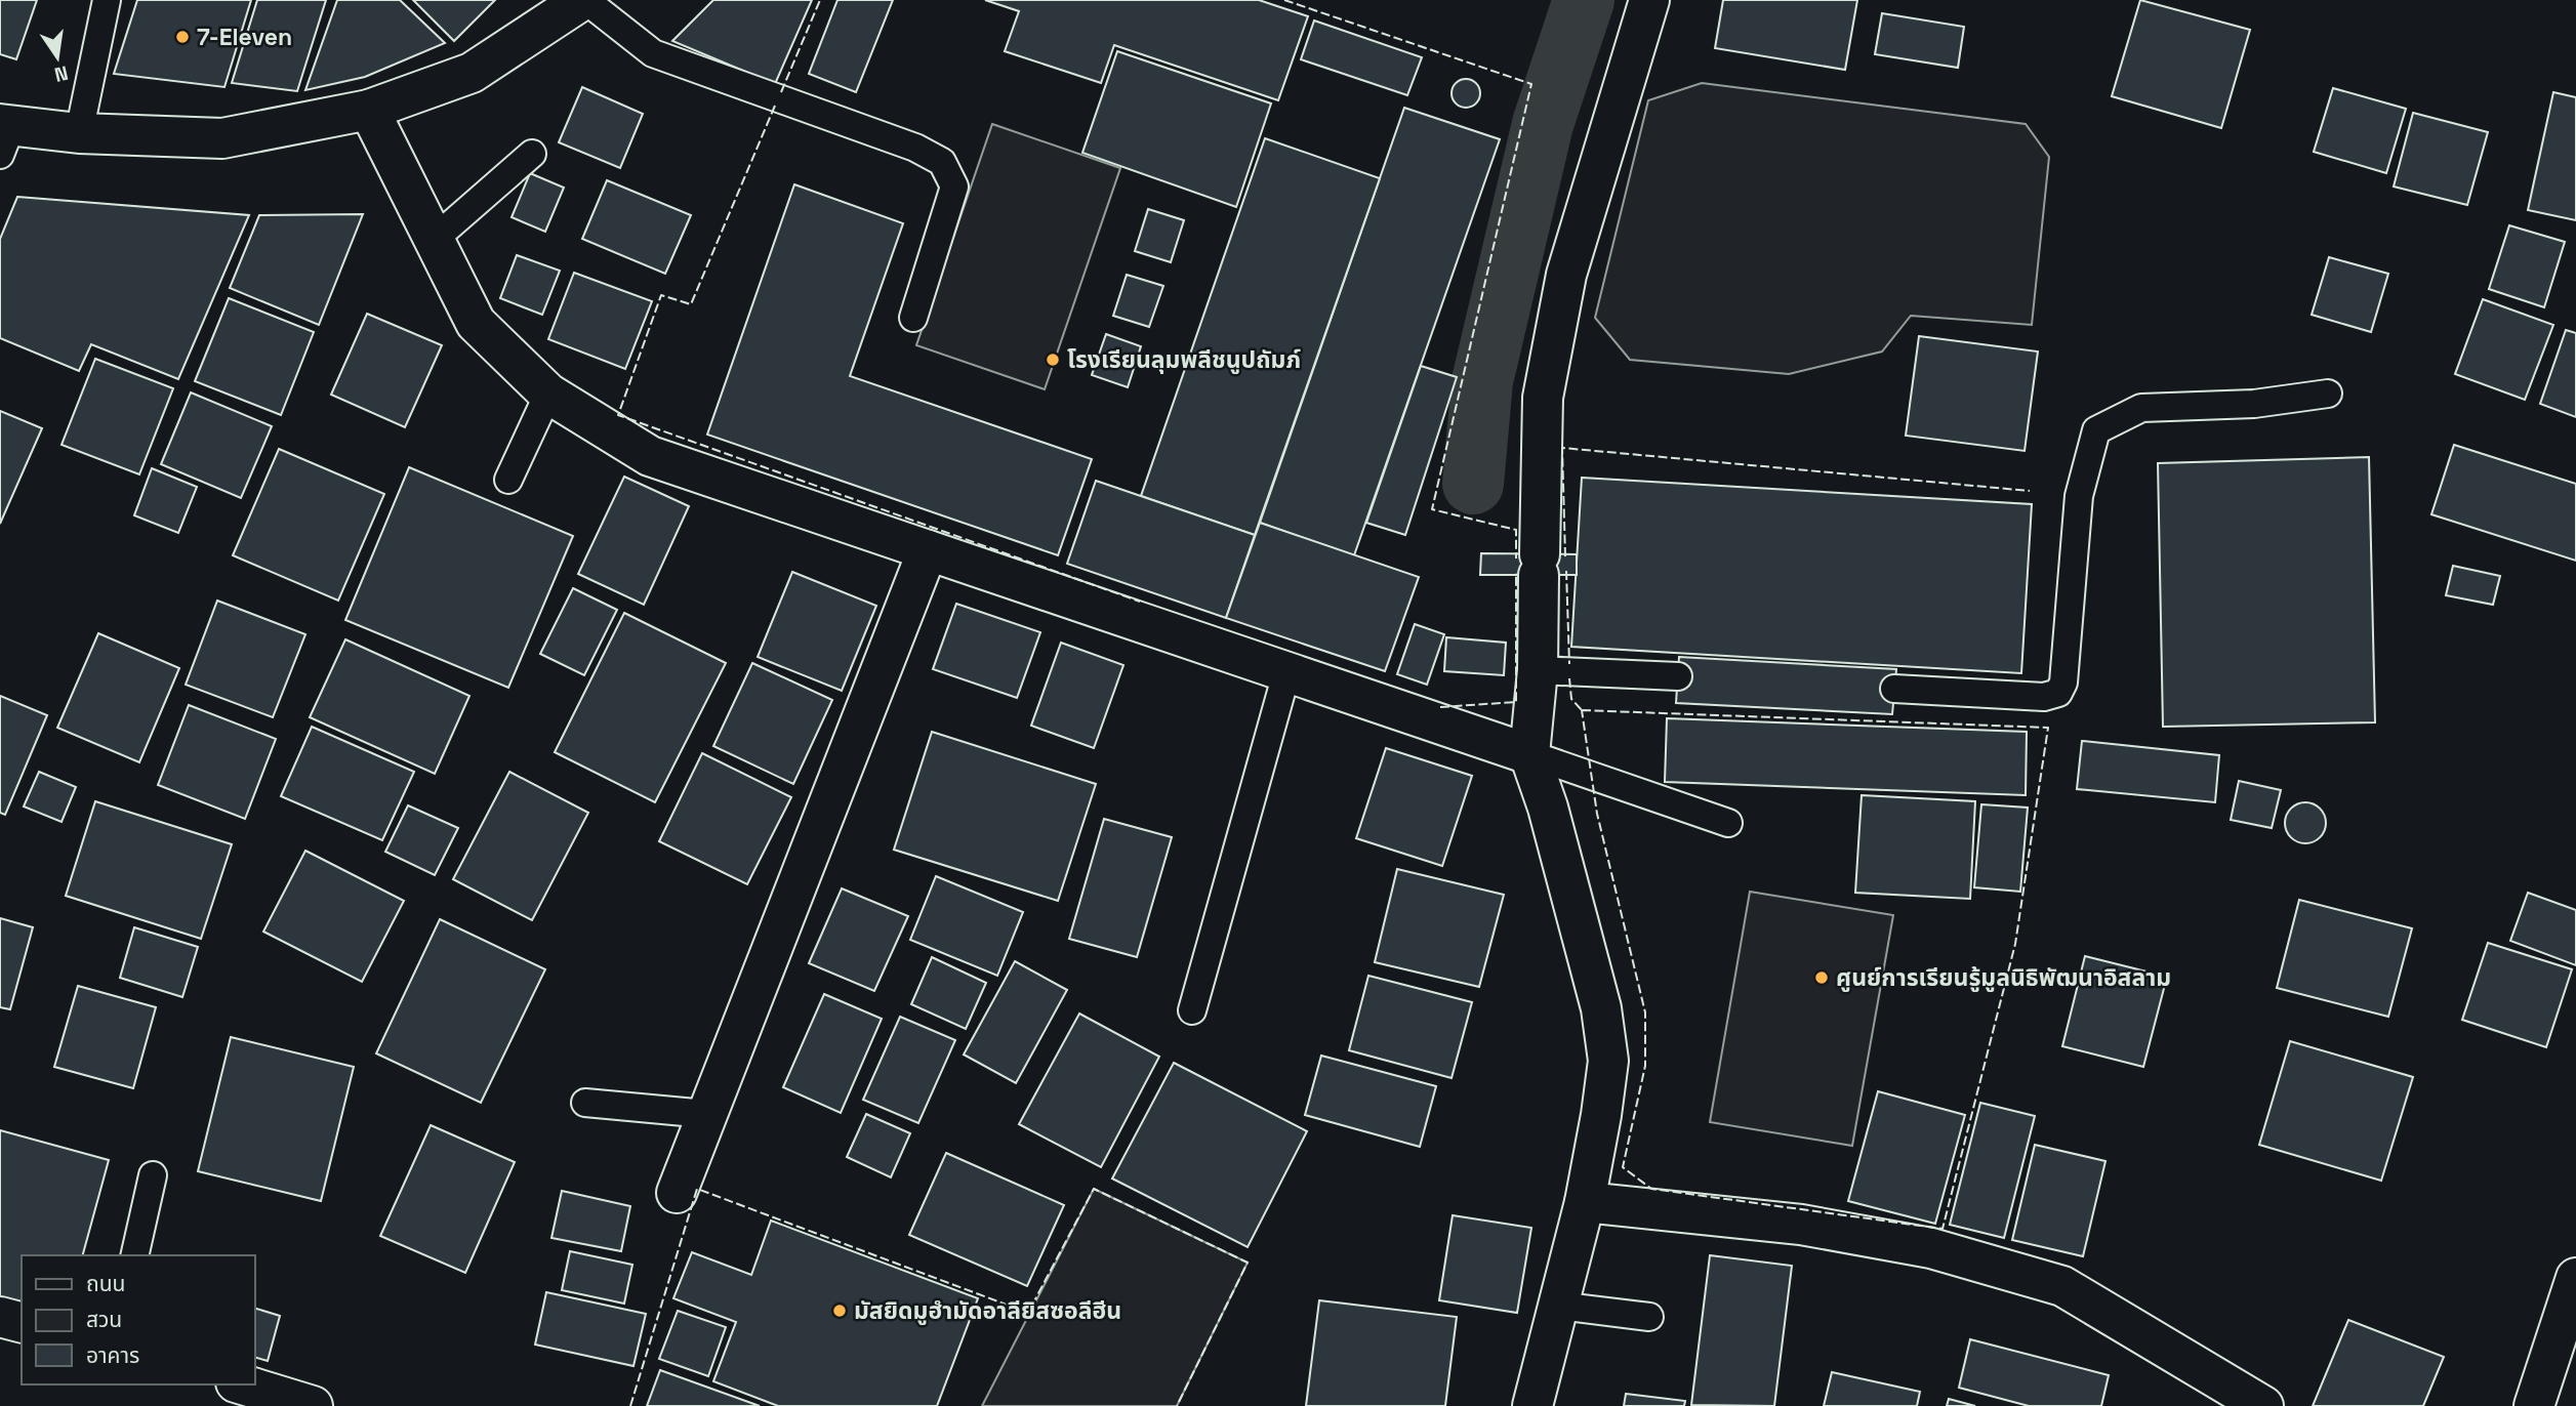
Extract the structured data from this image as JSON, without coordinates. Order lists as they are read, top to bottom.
{
  "places": [
    "7-Eleven",
    "โรงเรียนลุมพลีชนูปถัมภ์",
    "ศูนย์การเรียนรู้มูลนิธิพัฒนาอิสลาม",
    "มัสยิดมูฮำมัดอาลียิสซอลีฮีน"
  ],
  "legend": ["ถนน", "สวน", "อาคาร"],
  "north": "bottom"
}
